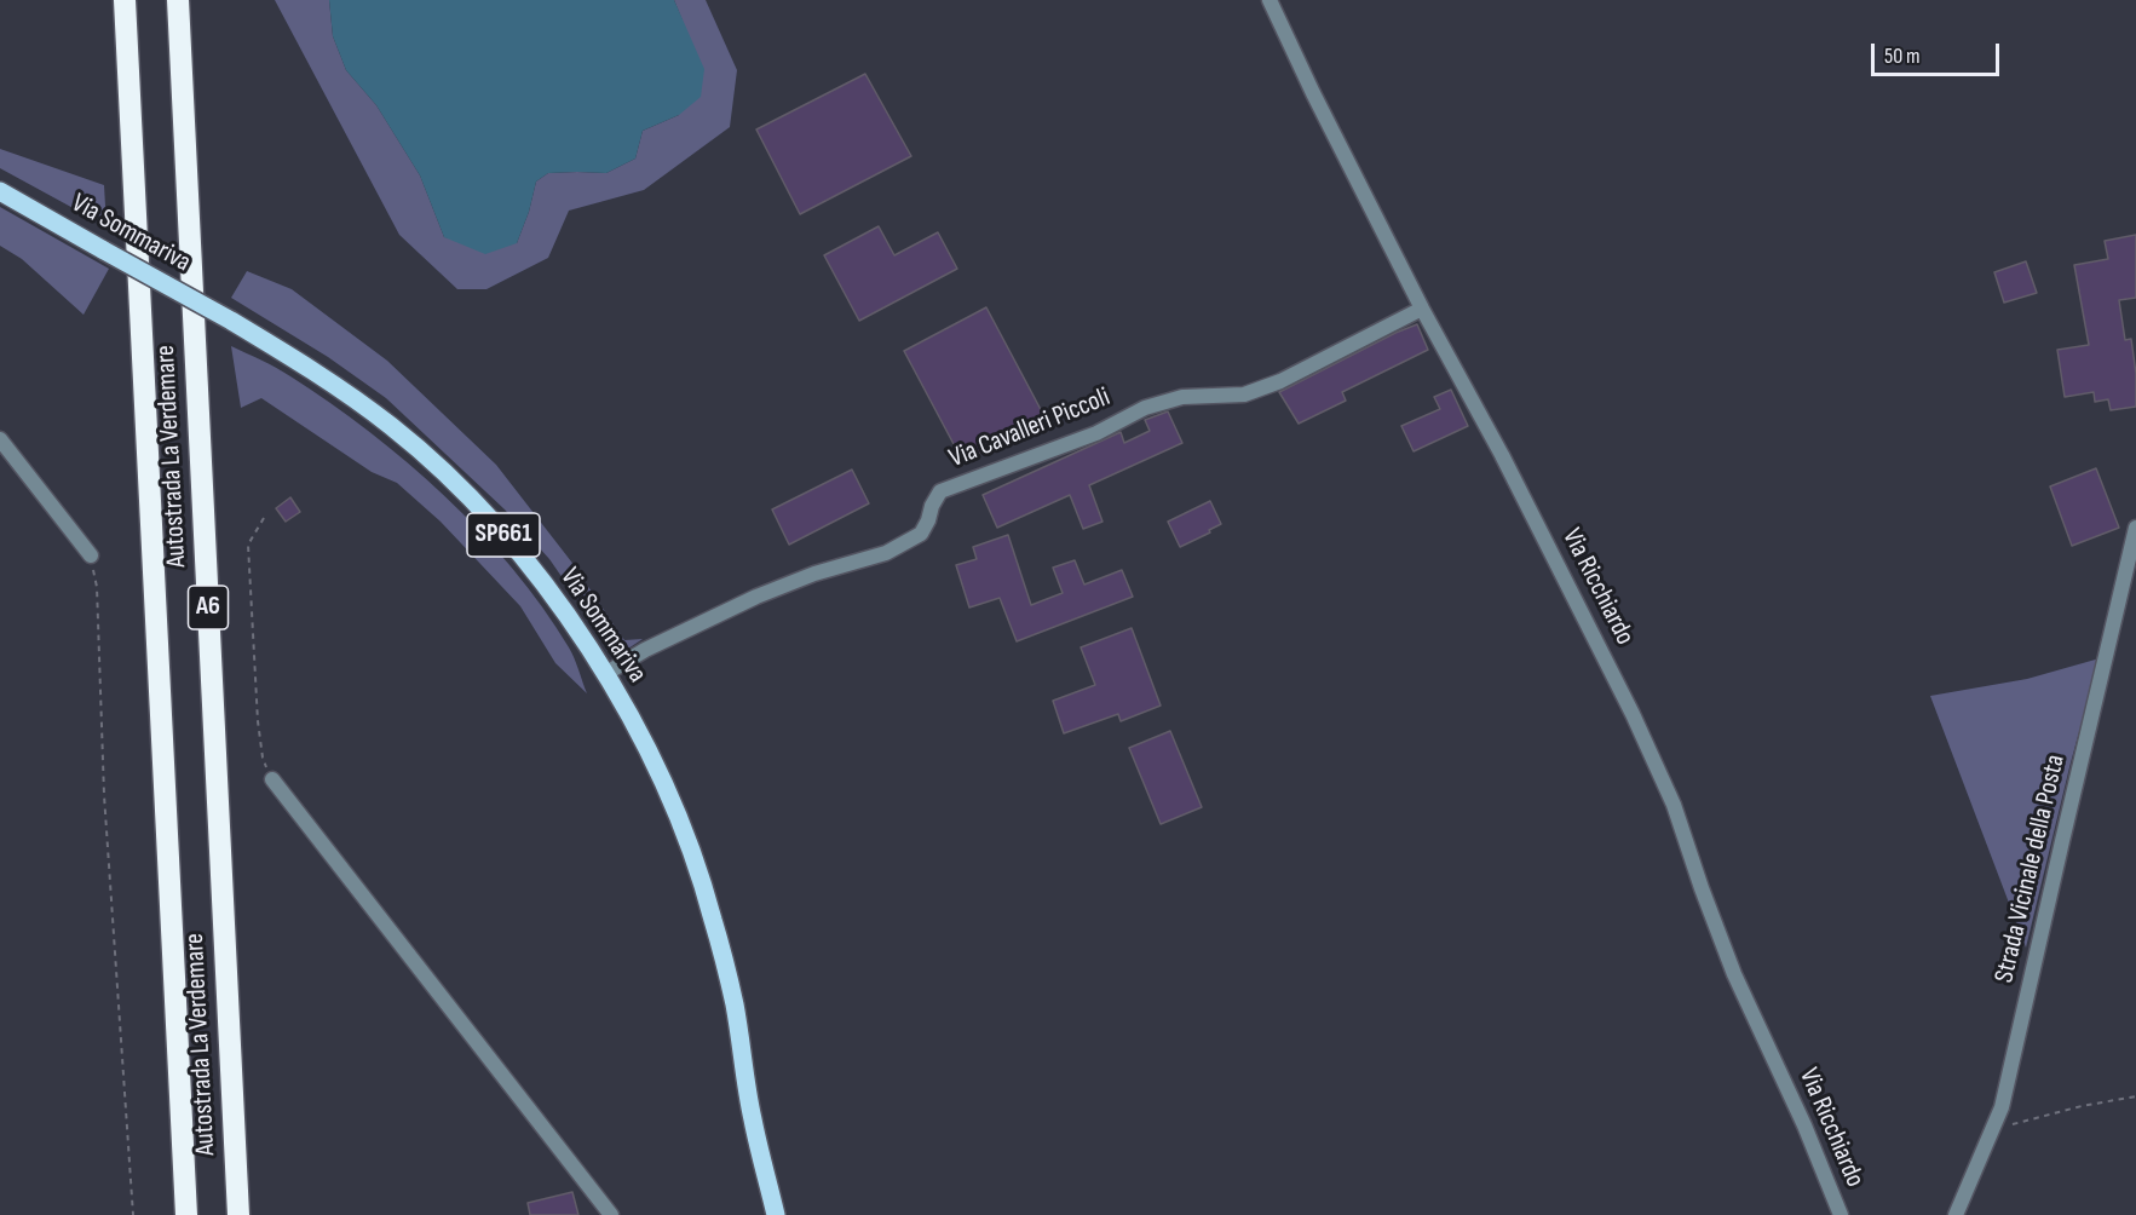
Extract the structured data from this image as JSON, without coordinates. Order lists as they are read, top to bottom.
{
  "streets": {
    "highway": ["Autostrada La Verdemare", "A6"],
    "main road": ["Via Sommariva", "SP661"],
    "street": ["Via Cavalleri Piccoli", "Via Ricchiardo", "Strada Vicinale della Posta"]
  },
  "crossings": [
    ["Via Sommariva", "Via Cavalleri Piccoli"],
    ["Via Cavalleri Piccoli", "Via Ricchiardo"]
  ],
  "scale_bar": "50 m"
}
